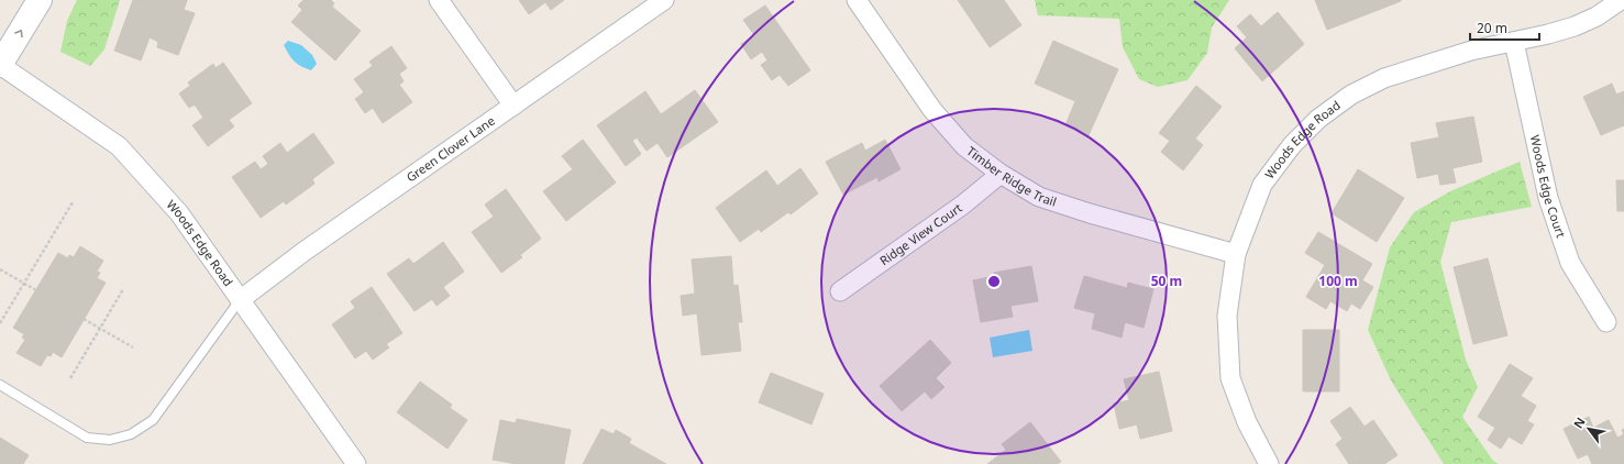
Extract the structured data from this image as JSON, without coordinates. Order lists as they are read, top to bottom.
{
  "streets": {
    "street": [
      "Woods Edge Road",
      "Green Clover Lane",
      "Timber Ridge Trail",
      "Woods Edge Court",
      "Ridge View Court"
    ]
  },
  "crossings": [
    ["Woods Edge Road", "Green Clover Lane"],
    ["Woods Edge Road", "Timber Ridge Trail"],
    ["Woods Edge Road", "Woods Edge Court"],
    ["Timber Ridge Trail", "Ridge View Court"]
  ],
  "scale_bar": "20 m",
  "north": "top left",
  "rings": ["50 m", "100 m"]
}
